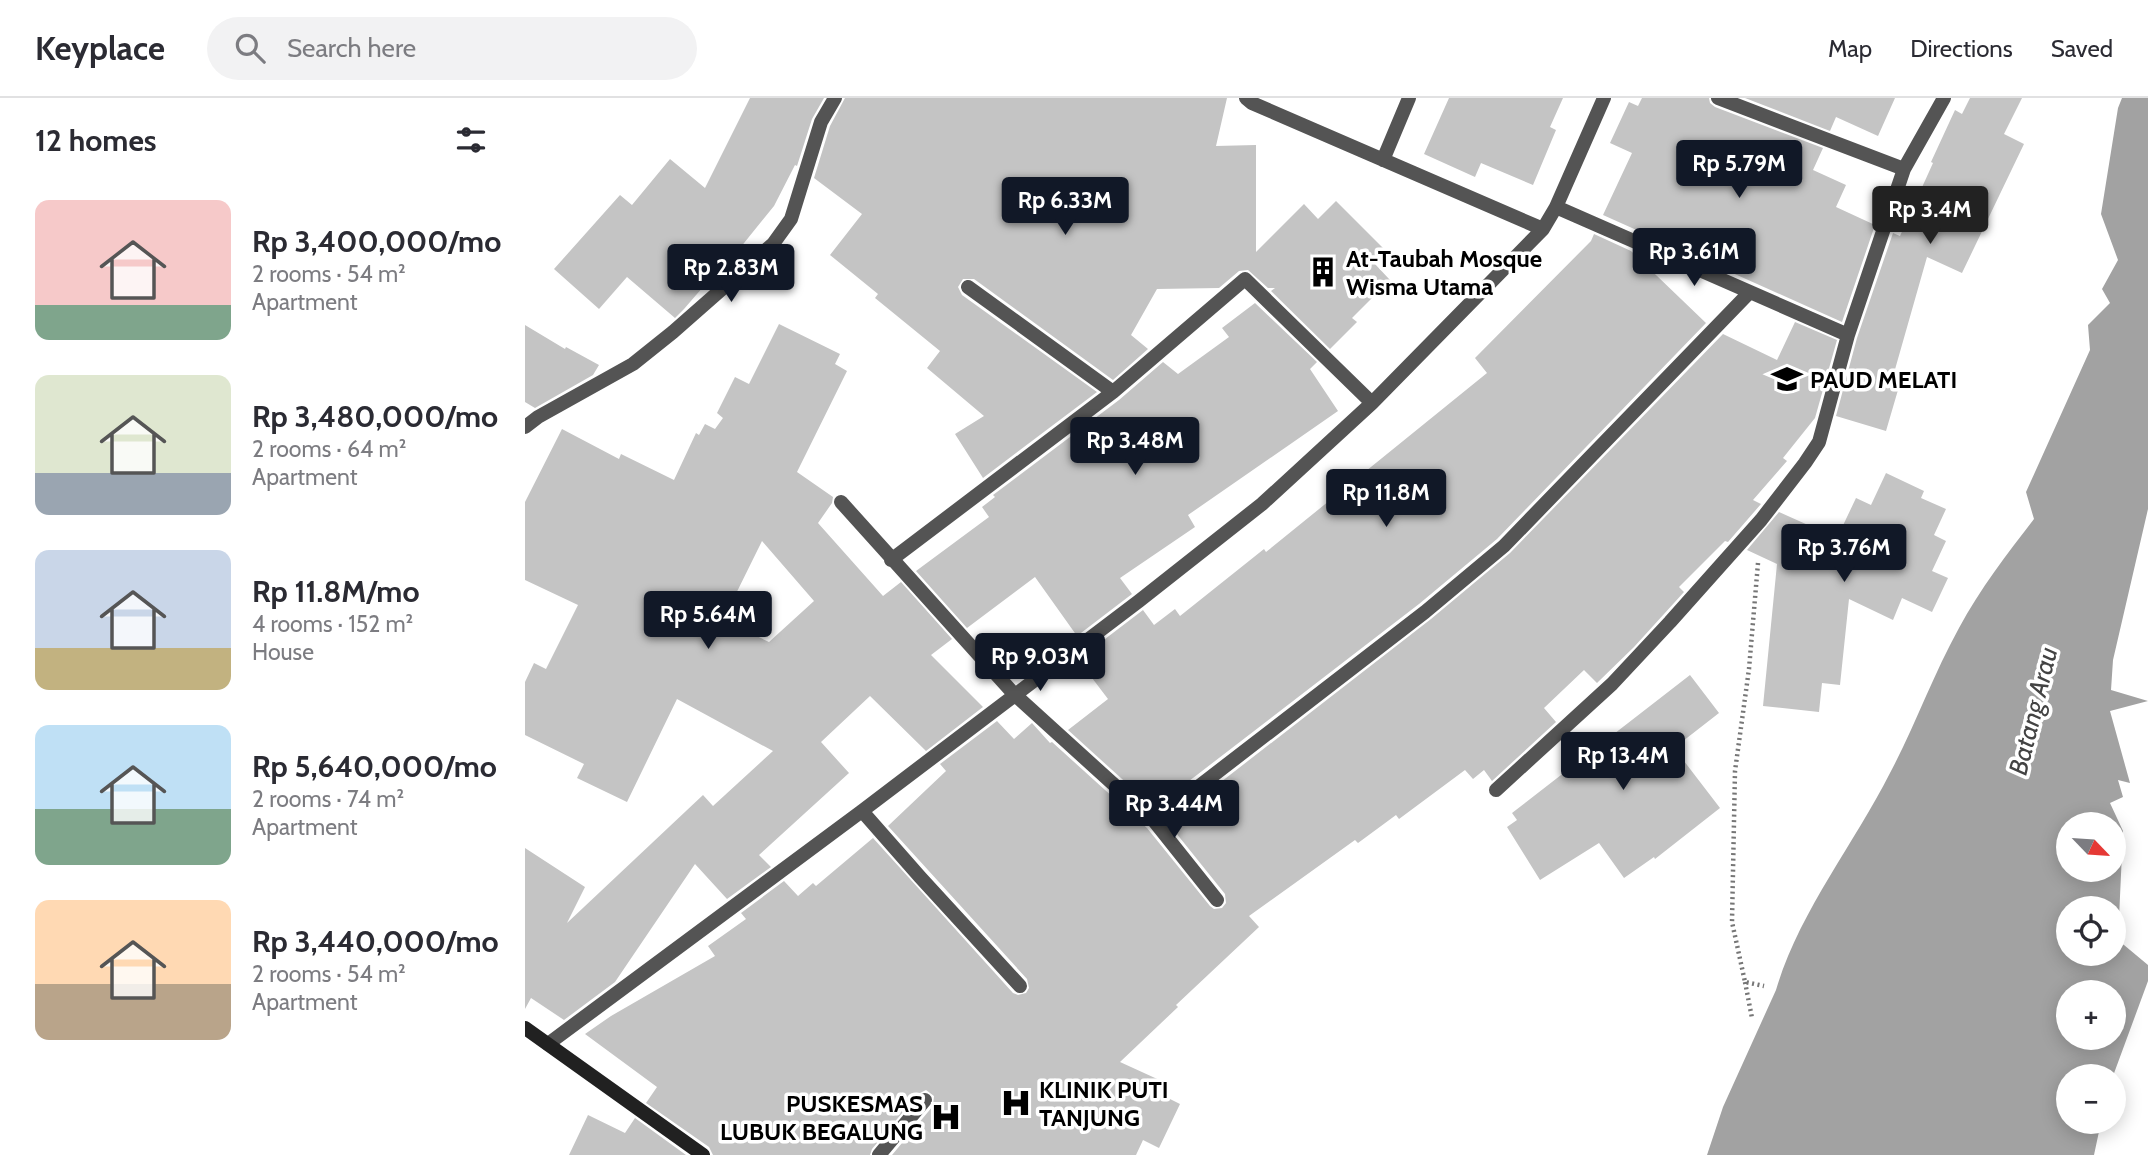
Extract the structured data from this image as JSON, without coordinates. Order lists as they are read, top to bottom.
{
  "water": ["Batang Arau"],
  "places": {
    "building": ["At-Taubah Mosque Wisma Utama"],
    "school or university": ["PAUD MELATI"],
    "hospital": ["KLINIK PUTI TANJUNG", "PUSKESMAS LUBUK BEGALUNG"]
  },
  "north": "bottom right",
  "page": {
    "header": "Keyplace",
    "search": "Search here",
    "nav": ["Map", "Directions", "Saved"],
    "heading": "12 homes",
    "price": [
      "Rp 5.79M",
      "Rp 6.33M",
      "Rp 3.4M",
      "Rp 3.61M",
      "Rp 2.83M",
      "Rp 3.48M",
      "Rp 11.8M",
      "Rp 3.76M",
      "Rp 5.64M",
      "Rp 9.03M",
      "Rp 13.4M",
      "Rp 3.44M"
    ],
    "list": [
      {
        "name": "Rp 3,400,000/mo",
        "note": "2 rooms · 54 m² · Apartment"
      },
      {
        "name": "Rp 3,480,000/mo",
        "note": "2 rooms · 64 m² · Apartment"
      },
      {
        "name": "Rp 11.8M/mo",
        "note": "4 rooms · 152 m² · House"
      },
      {
        "name": "Rp 5,640,000/mo",
        "note": "2 rooms · 74 m² · Apartment"
      },
      {
        "name": "Rp 3,440,000/mo",
        "note": "2 rooms · 54 m² · Apartment"
      }
    ],
    "map_buttons": ["+", "−"]
  }
}
